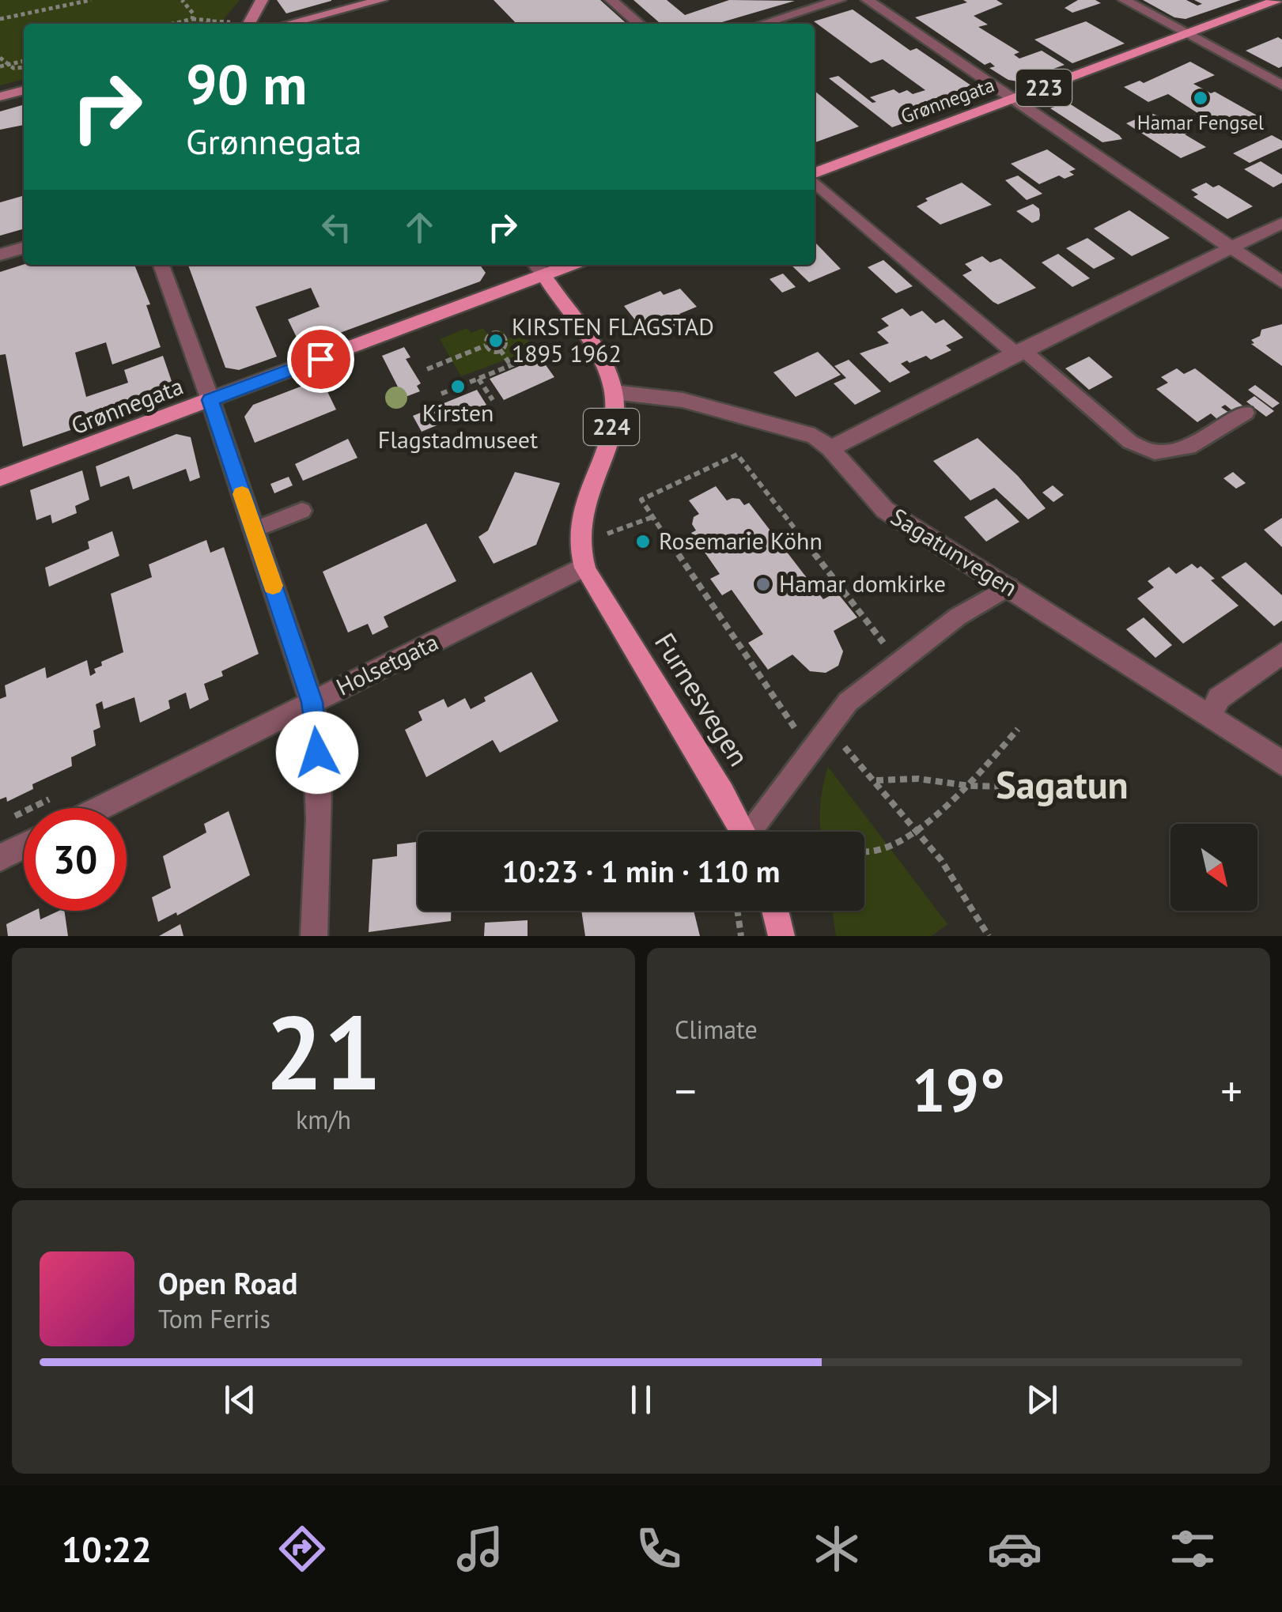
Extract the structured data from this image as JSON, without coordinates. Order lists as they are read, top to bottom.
{
  "streets": {
    "main road": [
      "223",
      "Grønnegata",
      "224",
      "Furnesvegen"
    ],
    "street": ["Sagatunvegen", "Holsetgata"]
  },
  "crossings": [
    ["Grønnegata", "224"],
    ["224", "Sagatunvegen"],
    ["224", "Holsetgata"],
    ["224", "Furnesvegen"],
    ["Holsetgata", "Furnesvegen"]
  ],
  "districts": ["Sagatun"],
  "places": [
    "Hamar Fengsel",
    "KIRSTEN FLAGSTAD 1895 1962",
    "Kirsten Flagstadmuseet",
    "Rosemarie Köhn",
    "Hamar domkirke"
  ],
  "north": "bottom right",
  "page": {
    "turn": ["90 m", "Grønnegata"],
    "limit": "30",
    "trip": "10:23 · 1 min · 110 m",
    "tile": [
      ["21", "km/h"],
      "Climate"
    ],
    "heat": ["−", "19°", "+"],
    "song": ["Open Road", "Tom Ferris"],
    "tabs": "10:22"
  }
}
